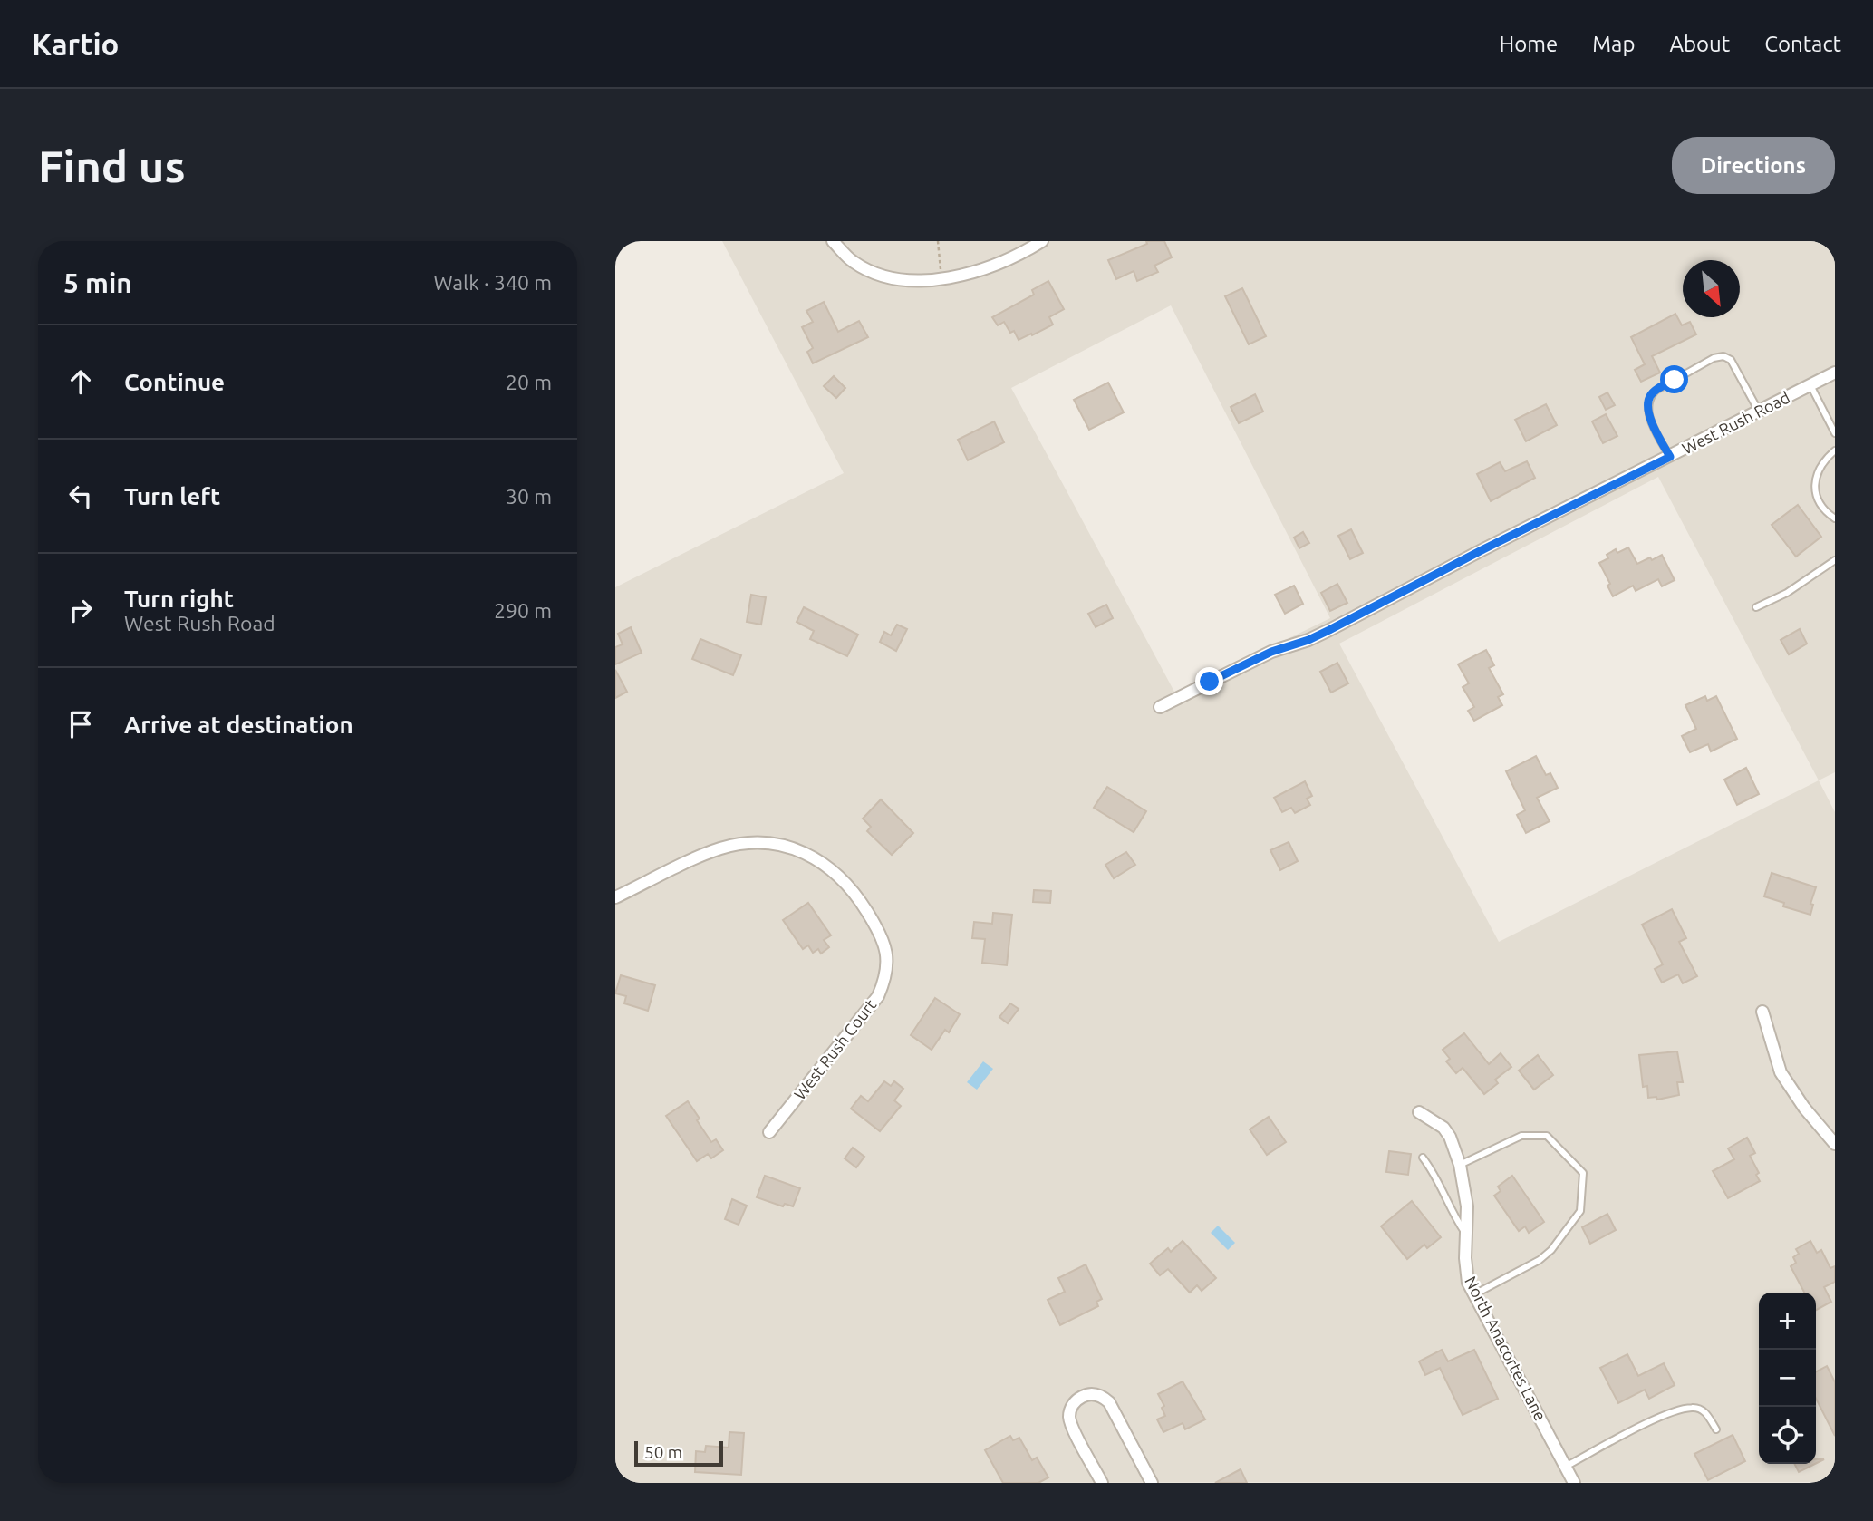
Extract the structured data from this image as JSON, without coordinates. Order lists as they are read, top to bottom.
{
  "streets": {
    "street": ["West Rush Road", "West Rush Court", "North Anacortes Lane"]
  },
  "scale_bar": "50 m",
  "north": "bottom right",
  "page": {
    "header": "Kartio",
    "nav": [
      "Home",
      "Map",
      "About",
      "Contact"
    ],
    "buttons": "Directions",
    "title": "Find us",
    "heading": ["5 min", "Walk · 340 m"],
    "list": [
      ["Continue", "20 m"],
      ["Turn left", "30 m"],
      ["Turn right", "West Rush Road", "290 m"],
      "Arrive at destination"
    ],
    "map_buttons": ["+", "−"],
    "scale": "50 m"
  }
}
